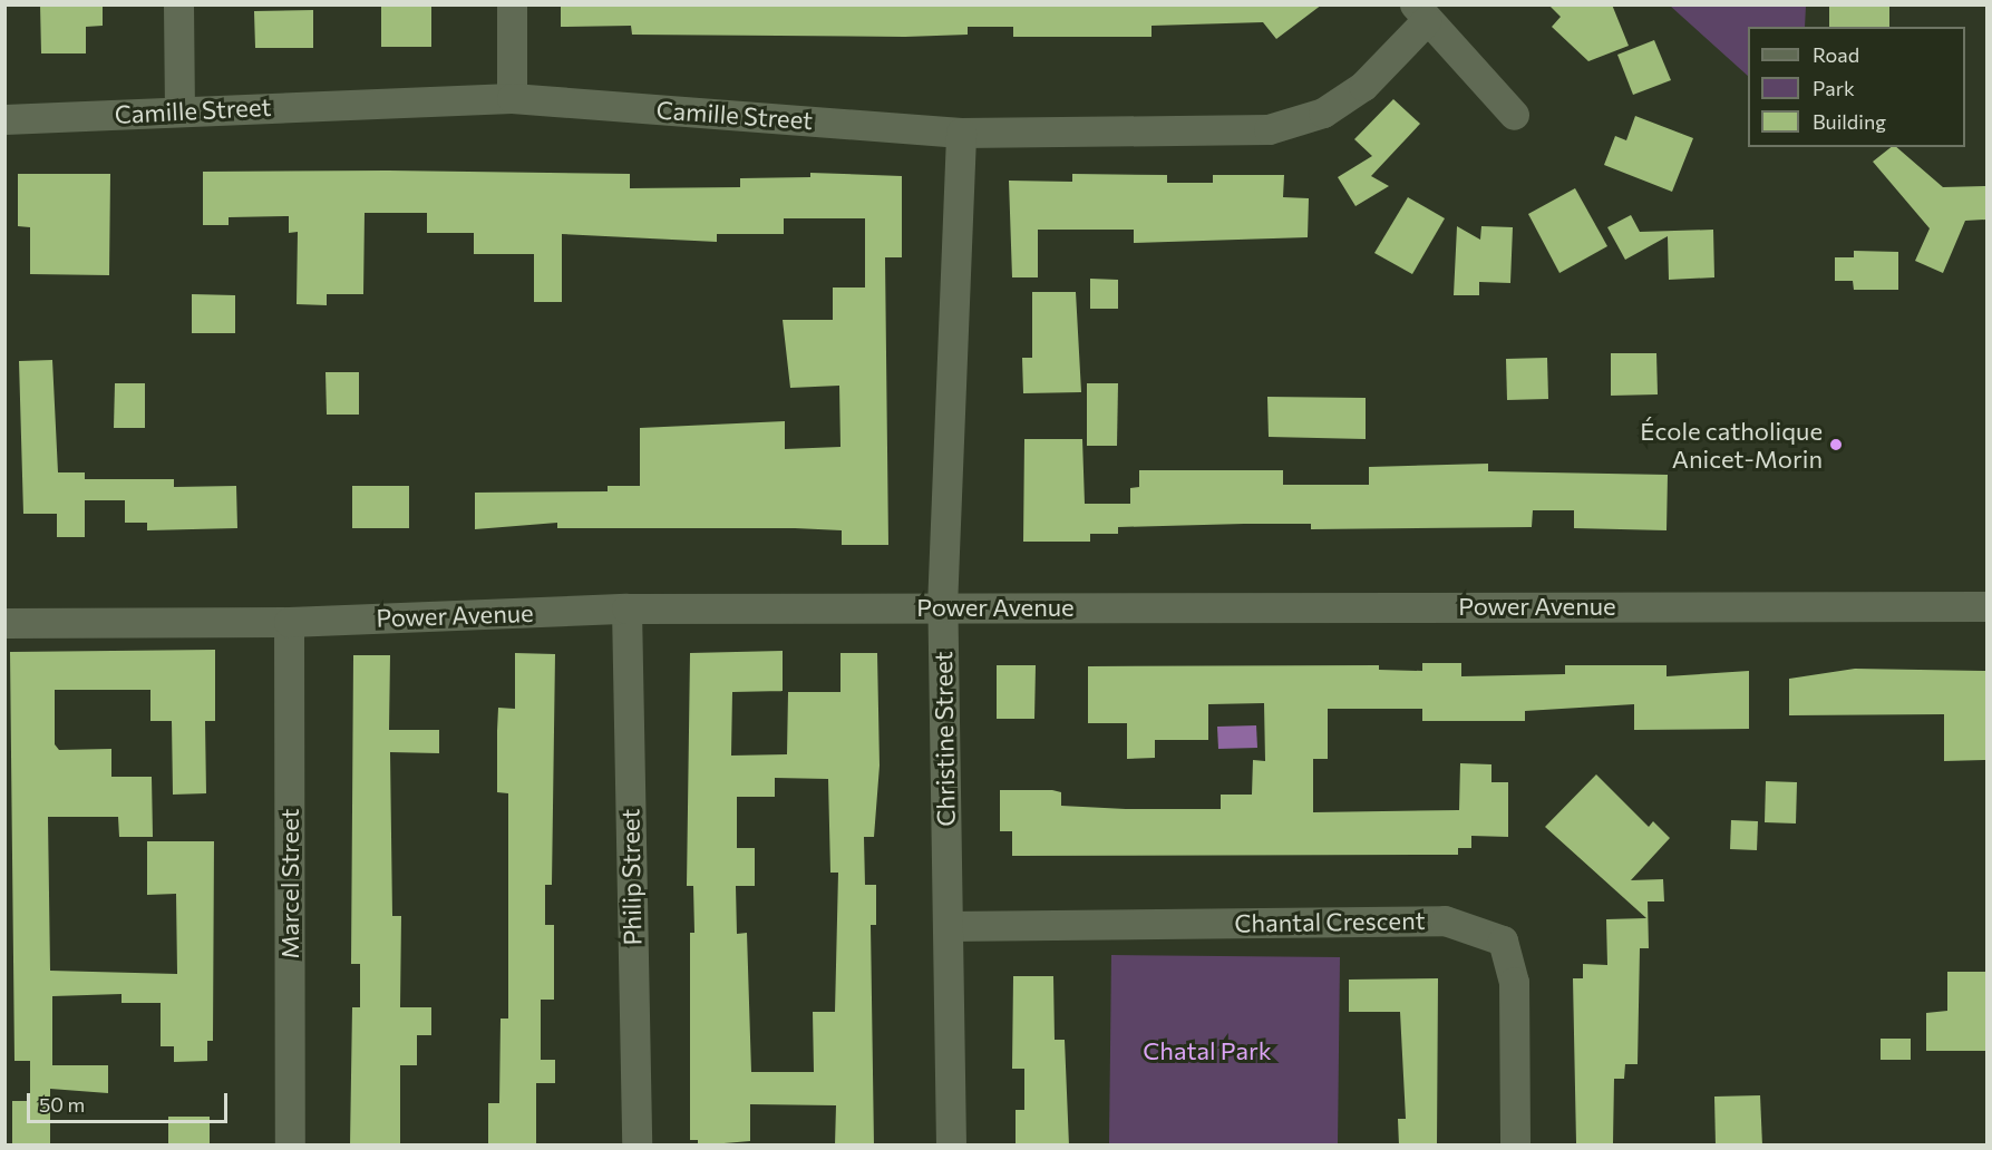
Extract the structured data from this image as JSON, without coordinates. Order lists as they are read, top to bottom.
{
  "streets": {
    "street": [
      "Camille Street",
      "Power Avenue",
      "Christine Street",
      "Philip Street",
      "Marcel Street",
      "Chantal Crescent"
    ]
  },
  "crossings": [
    ["Camille Street", "Christine Street"],
    ["Power Avenue", "Christine Street"],
    ["Power Avenue", "Philip Street"],
    ["Power Avenue", "Marcel Street"],
    ["Christine Street", "Chantal Crescent"]
  ],
  "parks": ["Chatal Park"],
  "places": ["École catholique Anicet-Morin"],
  "legend": ["Road", "Park", "Building"],
  "scale_bar": "50 m"
}
